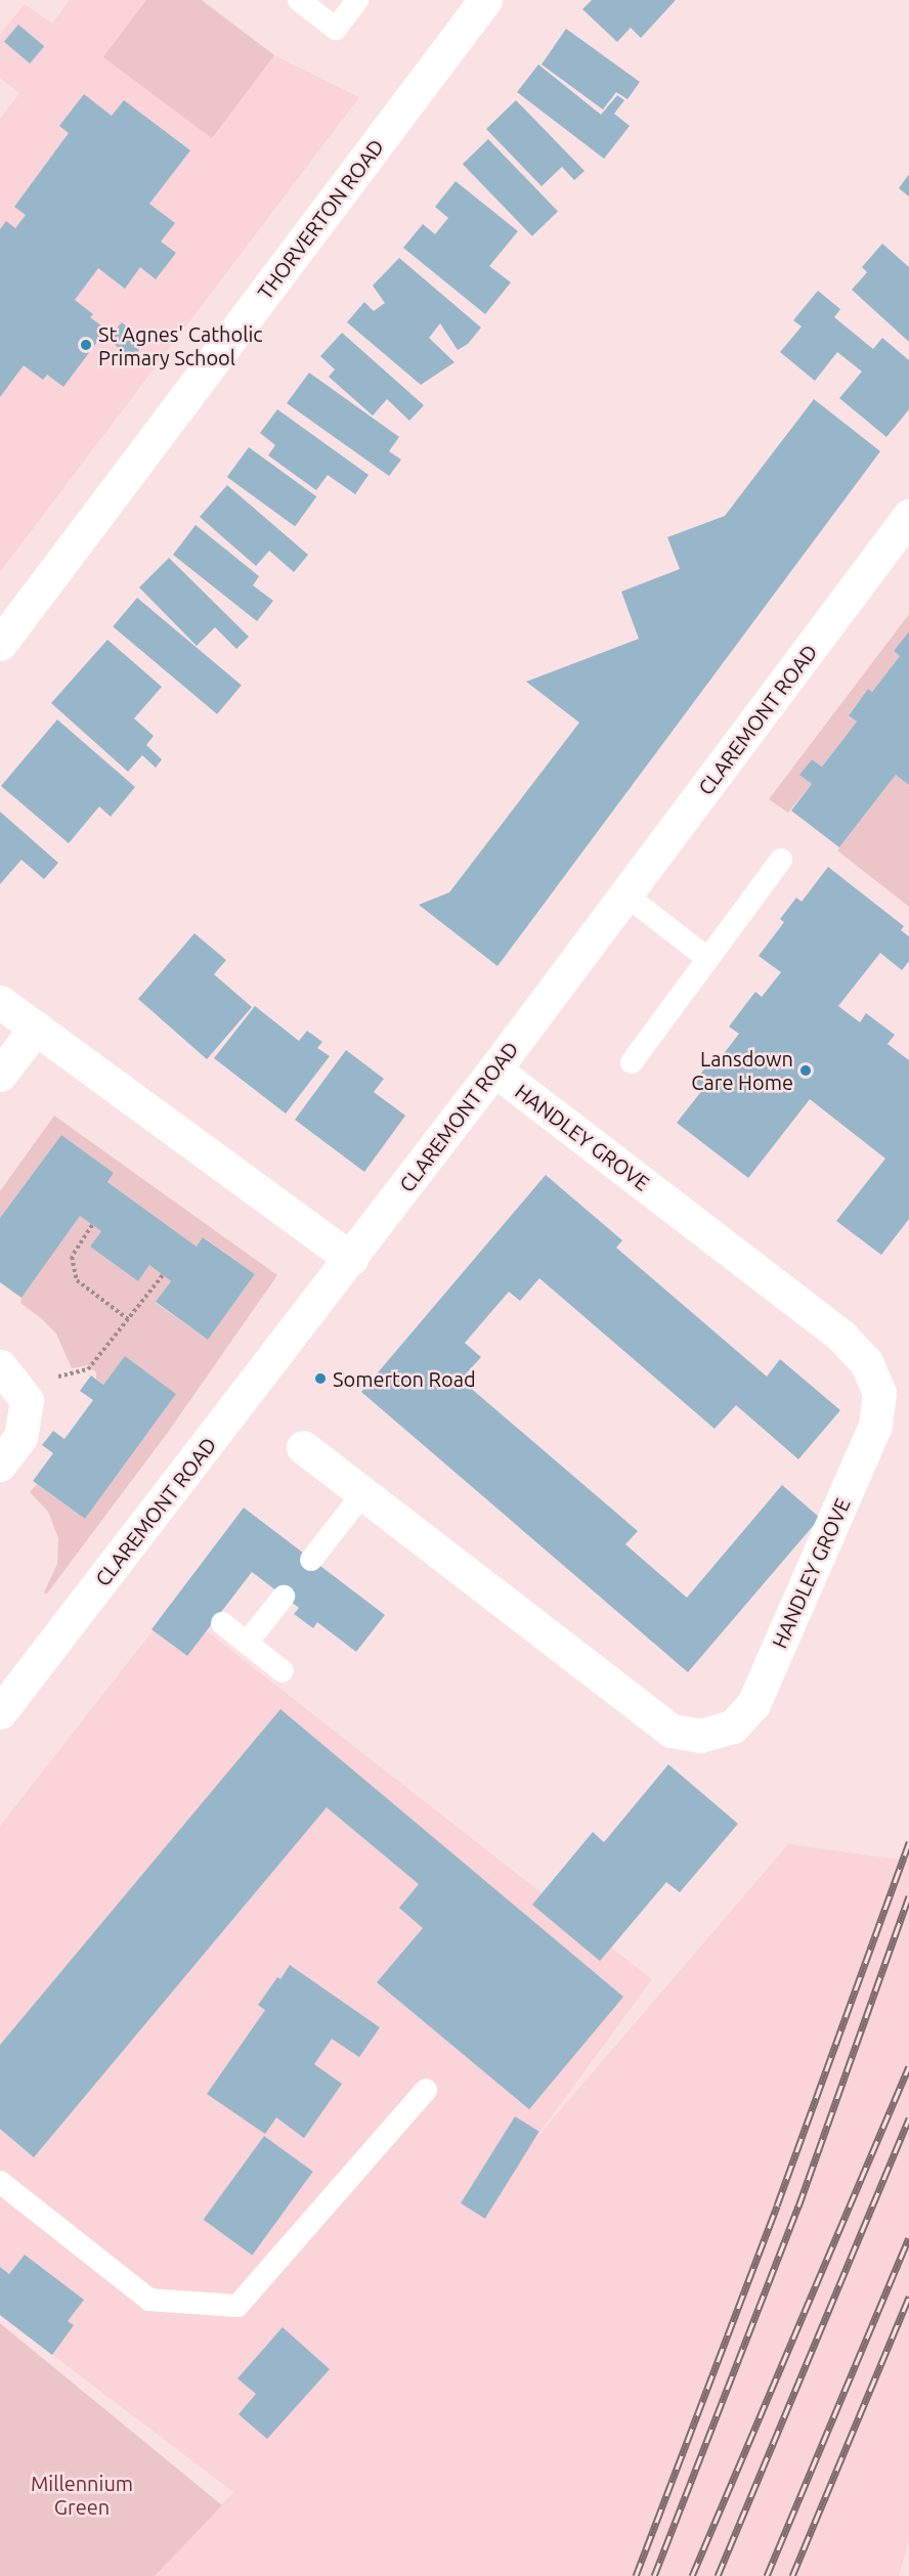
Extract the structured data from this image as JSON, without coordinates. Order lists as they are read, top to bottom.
{
  "streets": {
    "street": ["THORVERTON ROAD", "CLAREMONT ROAD", "HANDLEY GROVE"]
  },
  "crossings": [
    ["CLAREMONT ROAD", "HANDLEY GROVE"]
  ],
  "parks": ["Millennium Green"],
  "places": ["St Agnes' Catholic Primary School", "Lansdown Care Home", "Somerton Road"]
}
